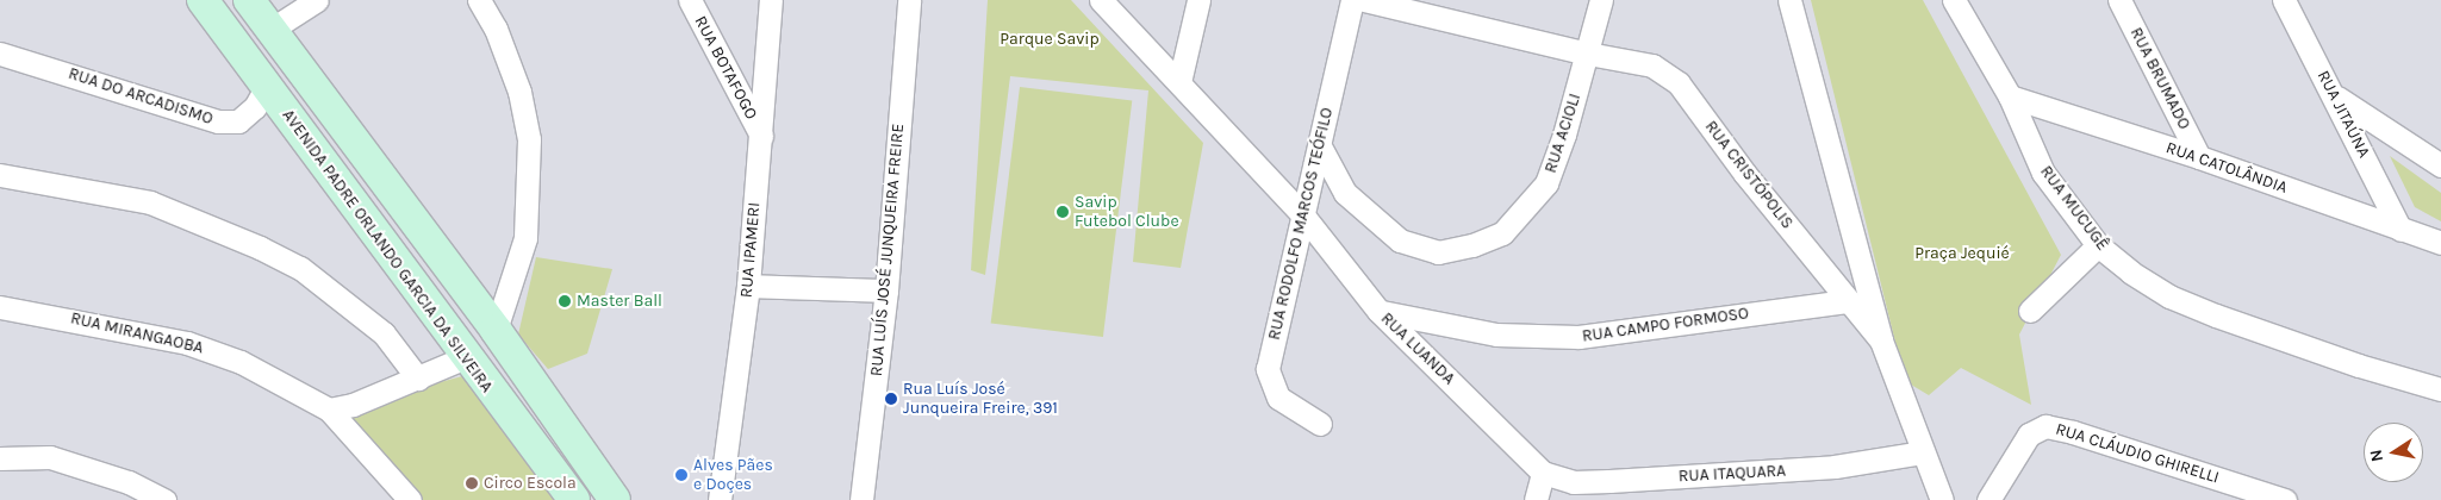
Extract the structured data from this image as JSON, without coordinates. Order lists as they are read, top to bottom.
{
  "streets": {
    "main road": ["AVENIDA PADRE ORLANDO GARCIA DA SILVEIRA"],
    "street": [
      "RUA BOTAFOGO",
      "RUA BRUMADO",
      "RUA DO ARCADISMO",
      "RUA JITAÚNA",
      "RUA ACIOLI",
      "RUA CATOLÂNDIA",
      "RUA CRISTÓPOLIS",
      "RUA MUCUGÊ",
      "RUA RODOLFO MARCOS TEÓFILO",
      "RUA IPAMERI",
      "RUA LUÍS JOSÉ JUNQUEIRA FREIRE",
      "RUA CAMPO FORMOSO",
      "RUA MIRANGAOBA",
      "RUA LUANDA",
      "RUA CLÁUDIO GHIRELLI",
      "RUA ITAQUARA"
    ]
  },
  "crossings": [
    ["RUA BOTAFOGO", "RUA IPAMERI"],
    ["RUA BRUMADO", "RUA CATOLÂNDIA"],
    ["RUA DO ARCADISMO", "AVENIDA PADRE ORLANDO GARCIA DA SILVEIRA"],
    ["RUA JITAÚNA", "RUA CATOLÂNDIA"],
    ["RUA ACIOLI", "RUA CRISTÓPOLIS"],
    ["RUA ACIOLI", "RUA RODOLFO MARCOS TEÓFILO"],
    ["RUA CATOLÂNDIA", "RUA MUCUGÊ"],
    ["RUA CRISTÓPOLIS", "RUA CAMPO FORMOSO"],
    ["RUA RODOLFO MARCOS TEÓFILO", "RUA LUANDA"],
    ["RUA CAMPO FORMOSO", "RUA LUANDA"],
    ["RUA LUANDA", "RUA ITAQUARA"]
  ],
  "parks": ["Parque Savip", "Praça Jequié"],
  "places": [
    "Savip Futebol Clube",
    "Master Ball",
    "Rua Luís José Junqueira Freire, 391",
    "Alves Pães e Doçes",
    "Circo Escola"
  ],
  "north": "left"
}
